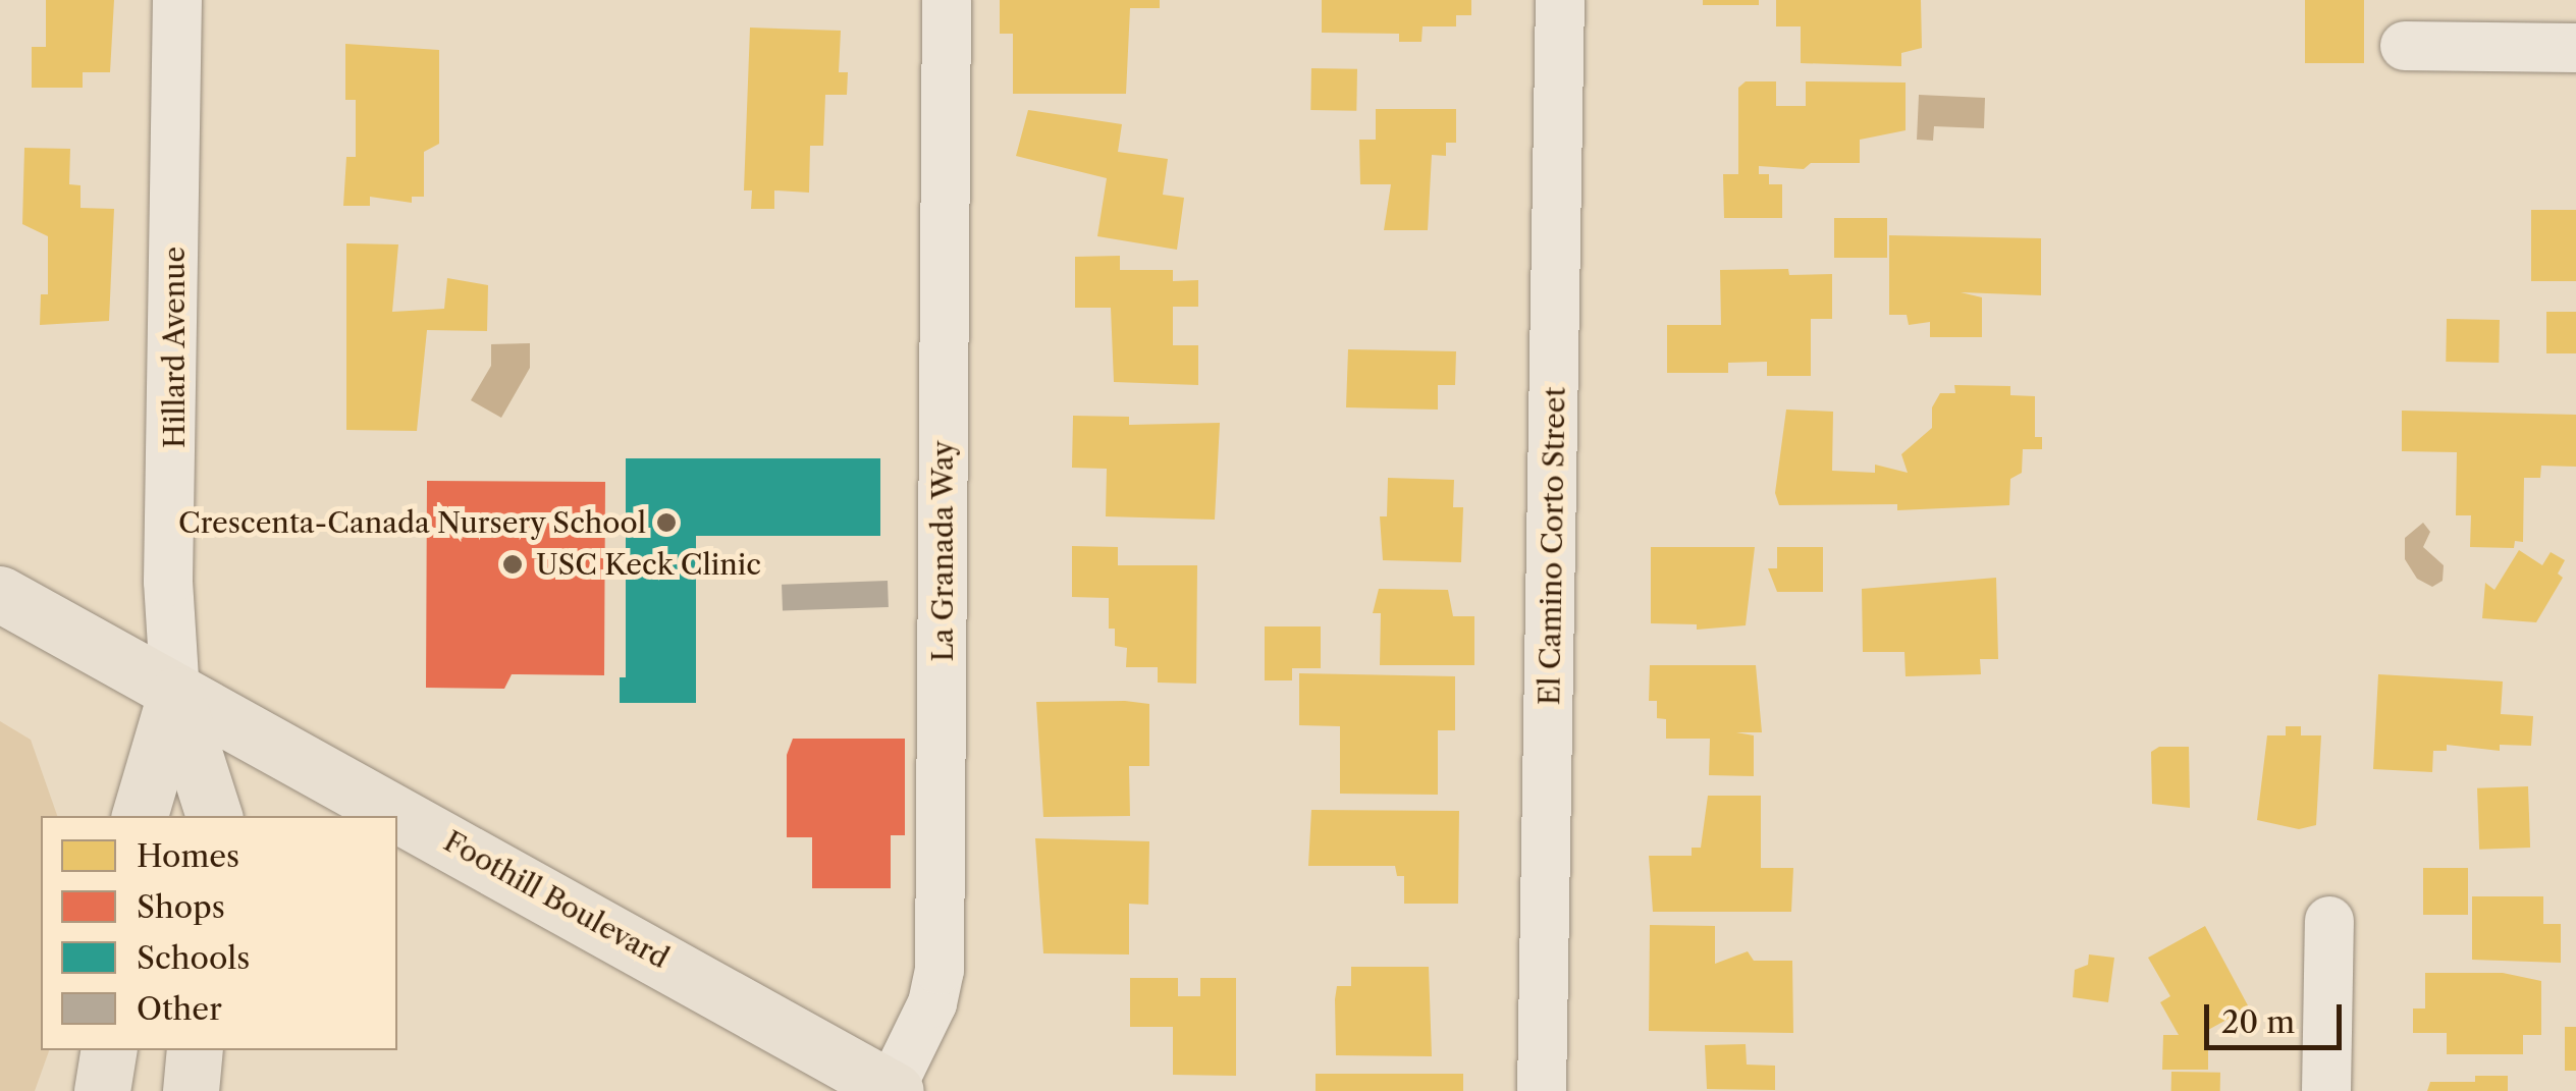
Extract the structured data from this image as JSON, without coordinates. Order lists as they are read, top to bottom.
{
  "streets": {
    "main road": ["Hillard Avenue", "Foothill Boulevard"],
    "street": ["El Camino Corto Street", "La Granada Way"]
  },
  "crossings": [
    ["Hillard Avenue", "Foothill Boulevard"],
    ["La Granada Way", "Foothill Boulevard"]
  ],
  "places": ["Crescenta-Canada Nursery School", "USC Keck Clinic"],
  "legend": [
    "Homes",
    "Shops",
    "Schools",
    "Other"
  ],
  "scale_bar": "20 m"
}
